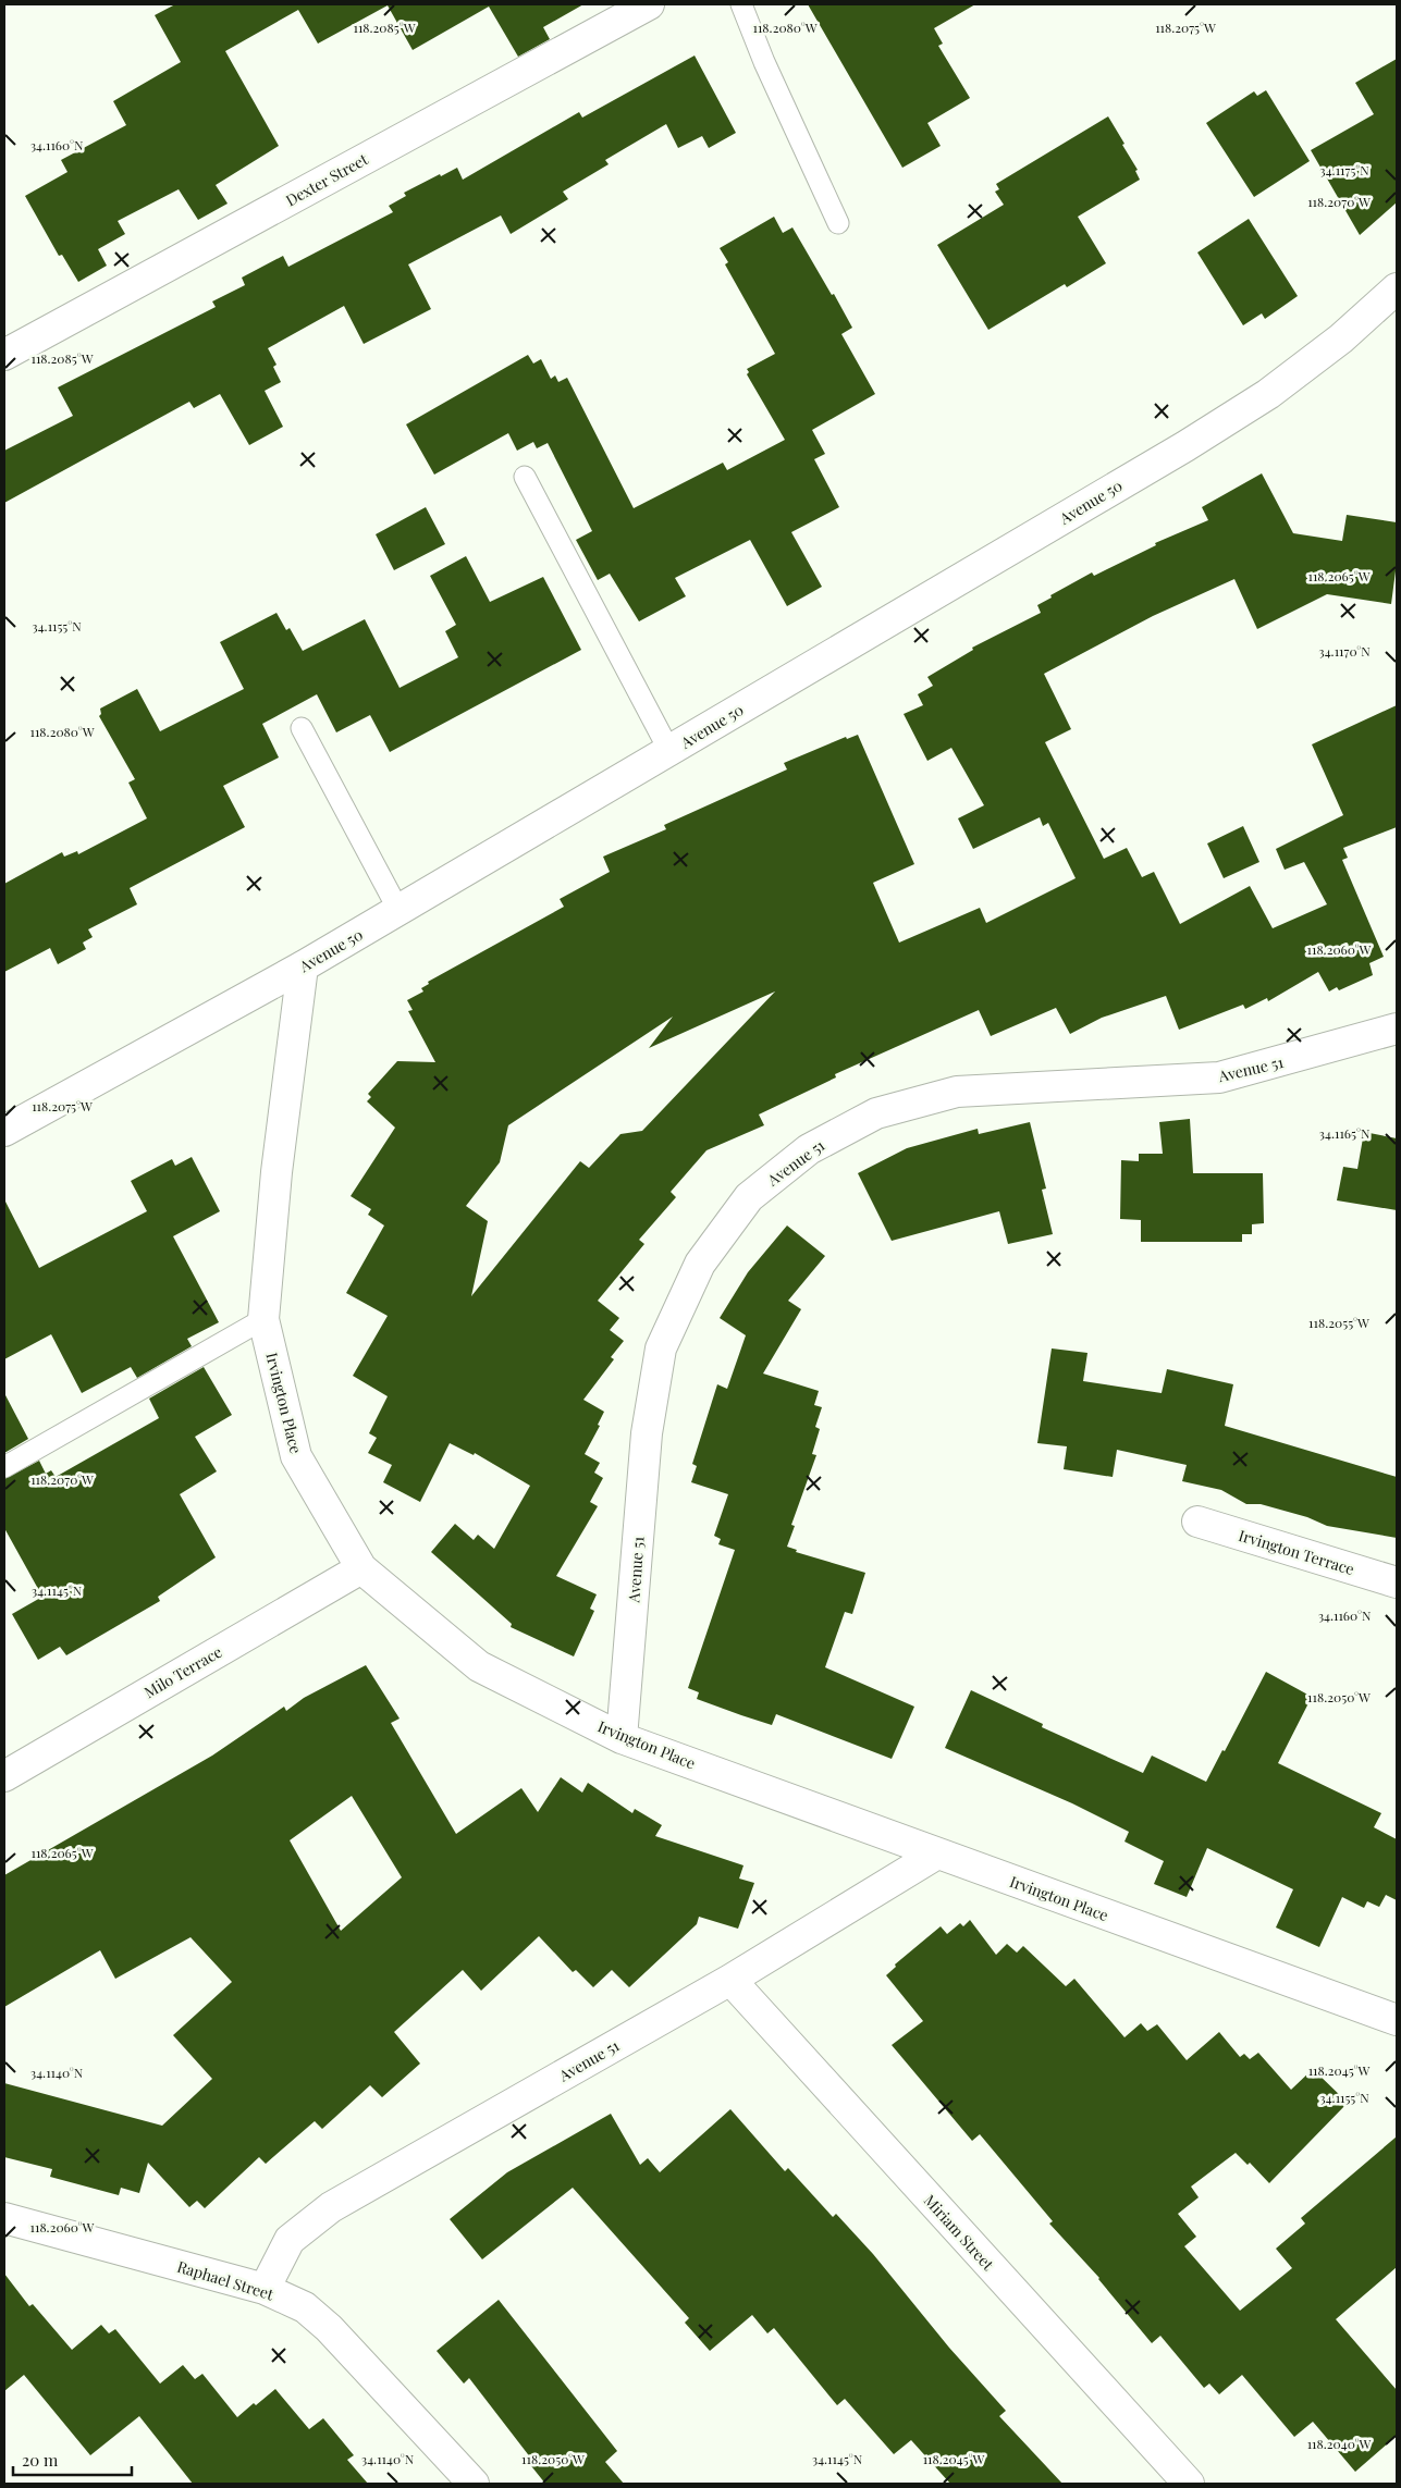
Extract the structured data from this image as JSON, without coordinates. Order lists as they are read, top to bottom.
{
  "streets": {
    "street": [
      "Dexter Street",
      "Avenue 50",
      "Avenue 51",
      "Irvington Place",
      "Irvington Terrace",
      "Milo Terrace",
      "Miriam Street",
      "Raphael Street"
    ]
  },
  "crossings": [
    ["Avenue 50", "Irvington Place"],
    ["Avenue 51", "Irvington Place"],
    ["Avenue 51", "Miriam Street"],
    ["Avenue 51", "Raphael Street"],
    ["Irvington Place", "Milo Terrace"]
  ],
  "scale_bar": "20 m",
  "coordinates": [
    "118.2080°W",
    "118.2085°W",
    "118.2075°W",
    "34.1160°N",
    "34.1175°N",
    "118.2070°W",
    "118.2065°W",
    "34.1155°N",
    "34.1170°N",
    "118.2060°W",
    "34.1165°N",
    "118.2055°W",
    "34.1145°N",
    "118.2050°W",
    "118.2045°W",
    "34.1140°N",
    "118.2040°W"
  ]
}
